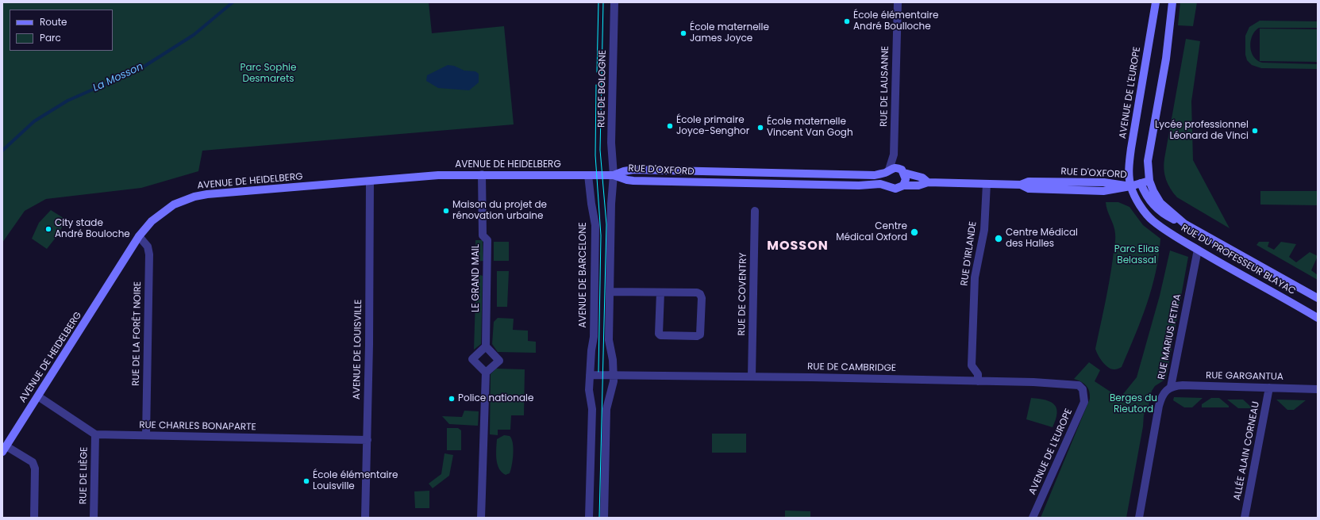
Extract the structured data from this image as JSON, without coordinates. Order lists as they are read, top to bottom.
{
  "streets": {
    "street": [
      "RUE DE LAUSANNE",
      "RUE DE BOLOGNE",
      "AVENUE DE L'EUROPE",
      "AVENUE DE HEIDELBERG",
      "RUE D'OXFORD",
      "RUE D'IRLANDE",
      "RUE DU PROFESSEUR BLAYAC",
      "AVENUE DE BARCELONE",
      "LE GRAND MAIL",
      "RUE DE COVENTRY",
      "RUE DE LA FORÊT NOIRE",
      "RUE MARIUS PETIPA",
      "AVENUE DE LOUISVILLE",
      "RUE DE CAMBRIDGE",
      "RUE GARGANTUA",
      "RUE CHARLES BONAPARTE",
      "ALLÉE ALAIN CORNEAU",
      "RUE DE LIÈGE"
    ]
  },
  "crossings": [
    ["RUE DE LAUSANNE", "RUE D'OXFORD"],
    ["RUE DE BOLOGNE", "AVENUE DE HEIDELBERG"],
    ["RUE DE BOLOGNE", "RUE D'OXFORD"],
    ["AVENUE DE L'EUROPE", "RUE D'OXFORD"],
    ["AVENUE DE L'EUROPE", "RUE DU PROFESSEUR BLAYAC"],
    ["AVENUE DE L'EUROPE", "RUE DE CAMBRIDGE"],
    ["AVENUE DE HEIDELBERG", "RUE D'OXFORD"],
    ["AVENUE DE HEIDELBERG", "AVENUE DE BARCELONE"],
    ["AVENUE DE HEIDELBERG", "LE GRAND MAIL"],
    ["AVENUE DE HEIDELBERG", "RUE DE LA FORÊT NOIRE"],
    ["AVENUE DE HEIDELBERG", "AVENUE DE LOUISVILLE"],
    ["RUE D'OXFORD", "RUE D'IRLANDE"],
    ["RUE D'OXFORD", "RUE DU PROFESSEUR BLAYAC"],
    ["RUE D'IRLANDE", "RUE DE CAMBRIDGE"],
    ["RUE DU PROFESSEUR BLAYAC", "RUE MARIUS PETIPA"],
    ["RUE DE COVENTRY", "RUE DE CAMBRIDGE"],
    ["RUE DE LA FORÊT NOIRE", "RUE CHARLES BONAPARTE"],
    ["RUE MARIUS PETIPA", "RUE GARGANTUA"],
    ["AVENUE DE LOUISVILLE", "RUE CHARLES BONAPARTE"],
    ["RUE GARGANTUA", "ALLÉE ALAIN CORNEAU"],
    ["RUE CHARLES BONAPARTE", "RUE DE LIÈGE"]
  ],
  "districts": ["MOSSON"],
  "water": ["La Mosson"],
  "parks": ["Parc Sophie Desmarets", "Parc Elias Belassal", "Berges du Rieutord"],
  "places": [
    "École élémentaire André Boulloche",
    "École maternelle James Joyce",
    "École primaire Joyce-Senghor",
    "École maternelle Vincent Van Gogh",
    "Lycée professionnel Léonard de Vinci",
    "Maison du projet de rénovation urbaine",
    "City stade André Bouloche",
    "Centre Médical Oxford",
    "Centre Médical des Halles",
    "Police nationale",
    "École élémentaire Louisville"
  ],
  "legend": ["Route", "Parc"]
}
